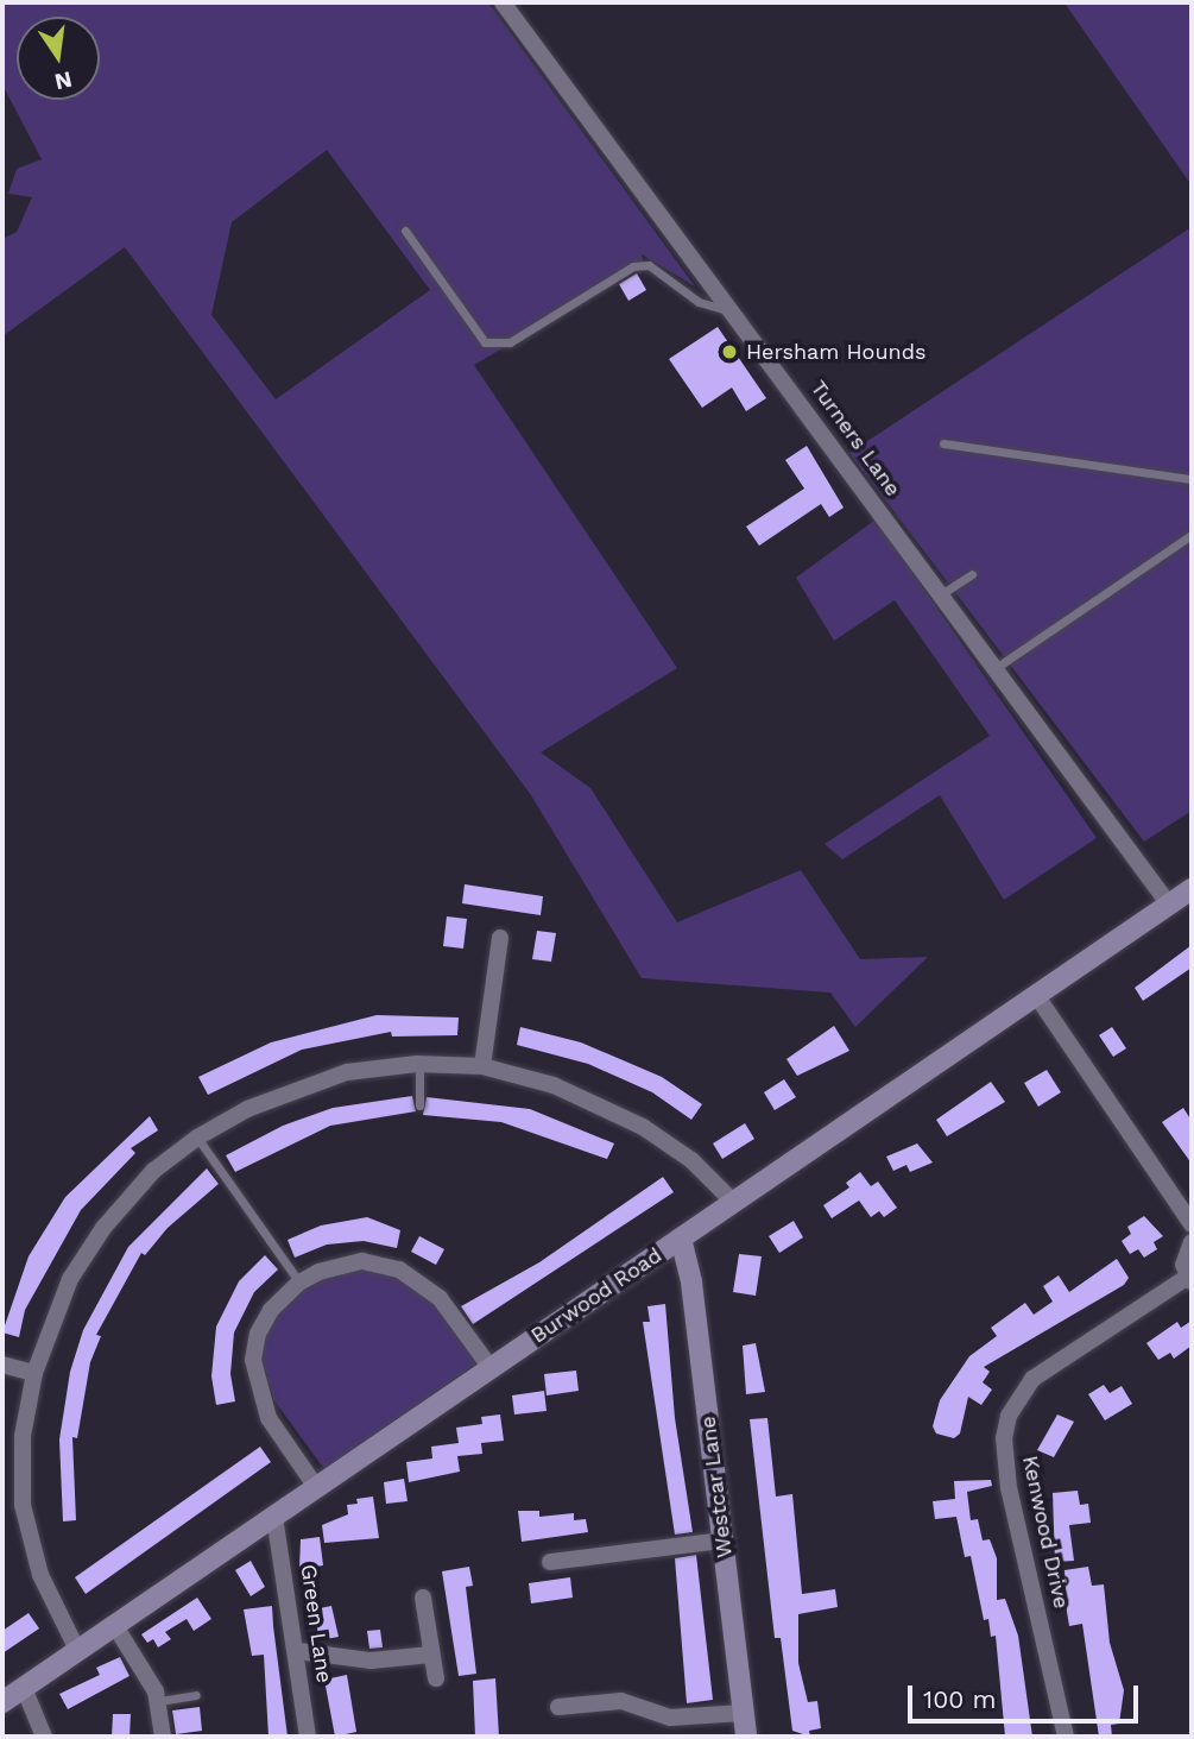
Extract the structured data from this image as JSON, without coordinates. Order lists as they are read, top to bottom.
{
  "streets": {
    "street": [
      "Turners Lane",
      "Burwood Road",
      "Westcar Lane",
      "Kenwood Drive",
      "Green Lane"
    ]
  },
  "crossings": [
    ["Turners Lane", "Burwood Road"],
    ["Burwood Road", "Westcar Lane"],
    ["Burwood Road", "Green Lane"]
  ],
  "places": ["Hersham Hounds"],
  "scale_bar": "100 m",
  "north": "bottom"
}
